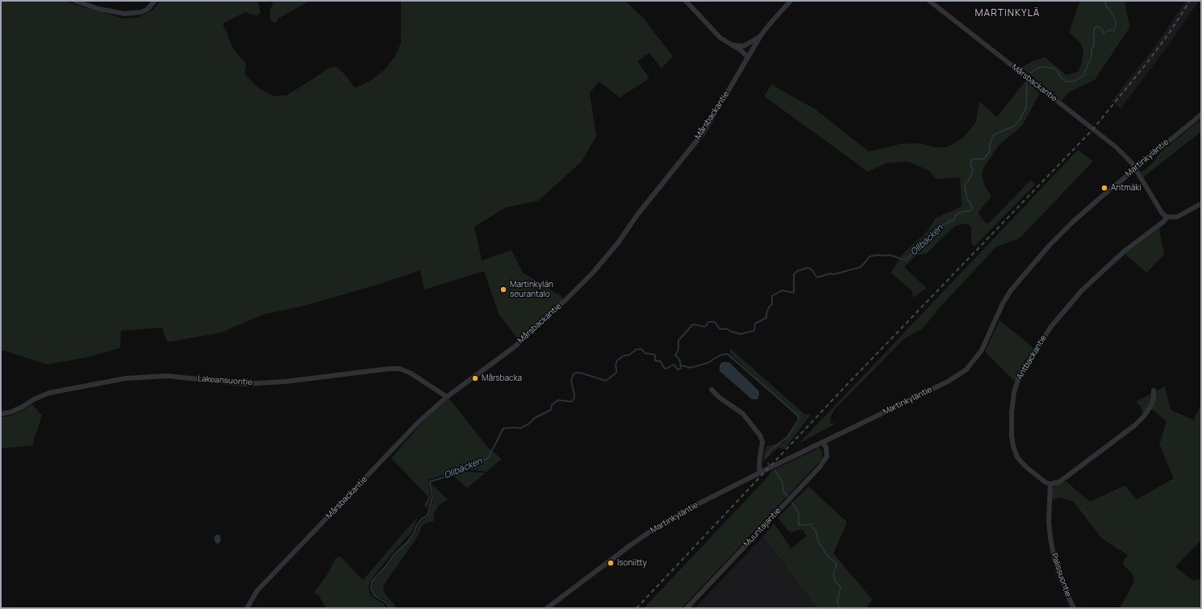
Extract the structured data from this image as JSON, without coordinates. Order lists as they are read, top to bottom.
{
  "streets": {
    "street": [
      "Mårsbackantie",
      "Martinkyläntie",
      "Antbackantie",
      "Lakeansuontie",
      "Muuntajantie",
      "Palissuontie"
    ]
  },
  "crossings": [
    ["Mårsbackantie", "Martinkyläntie"],
    ["Mårsbackantie", "Lakeansuontie"],
    ["Martinkyläntie", "Muuntajantie"],
    ["Antbackantie", "Palissuontie"]
  ],
  "districts": ["MARTINKYLÄ"],
  "water": ["Ollbäcken"],
  "places": [
    "Antmäki",
    "Martinkylän seurantalo",
    "Mårsbacka",
    "Isoniitty"
  ]
}
